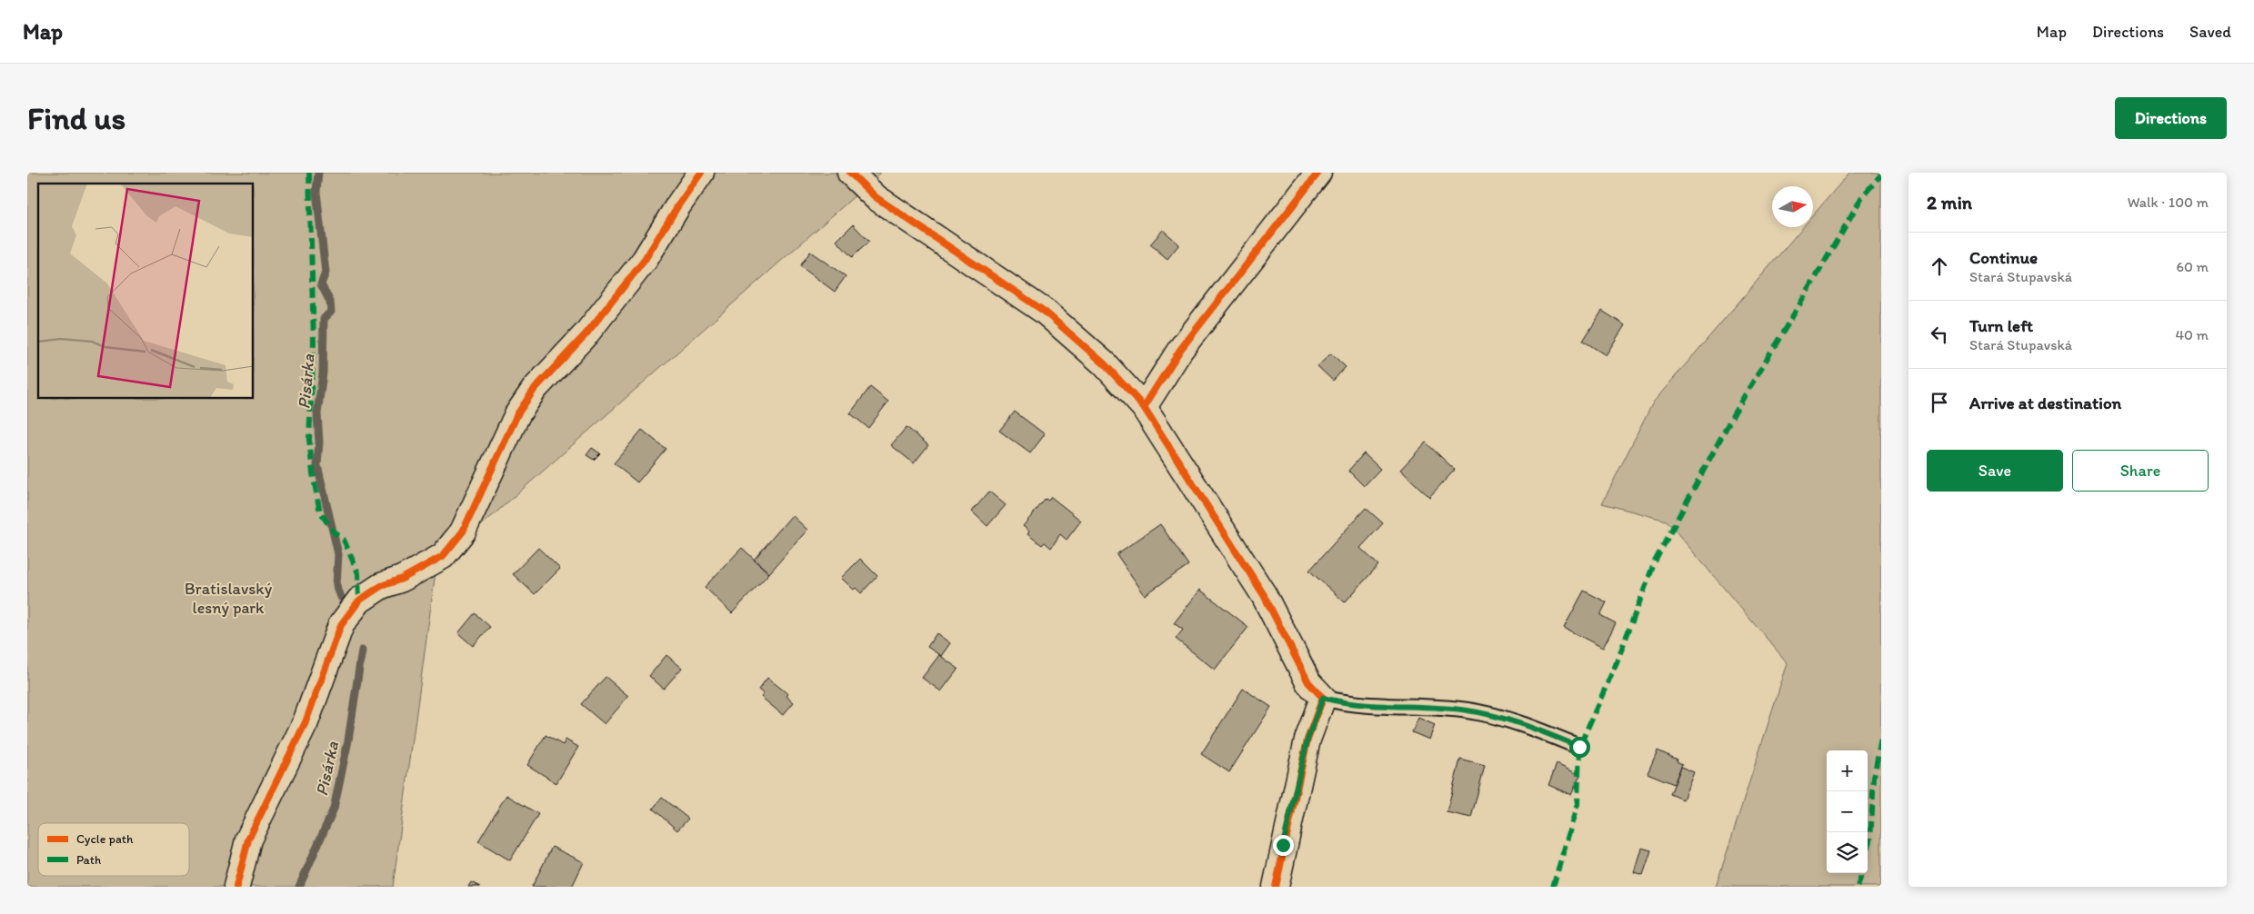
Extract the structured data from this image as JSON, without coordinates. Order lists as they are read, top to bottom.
{
  "water": ["Pisárka"],
  "parks": ["Bratislavský lesný park"],
  "legend": ["Cycle path", "Path"],
  "north": "right",
  "page": {
    "header": "Map",
    "nav": ["Map", "Directions", "Saved"],
    "buttons": [
      "Directions",
      ["Save", "Share"]
    ],
    "title": "Find us",
    "heading": ["2 min", "Walk · 100 m"],
    "list": [
      ["Continue", "Stará Stupavská", "60 m"],
      ["Turn left", "Stará Stupavská", "40 m"],
      "Arrive at destination"
    ],
    "map_buttons": ["+", "−"]
  }
}
